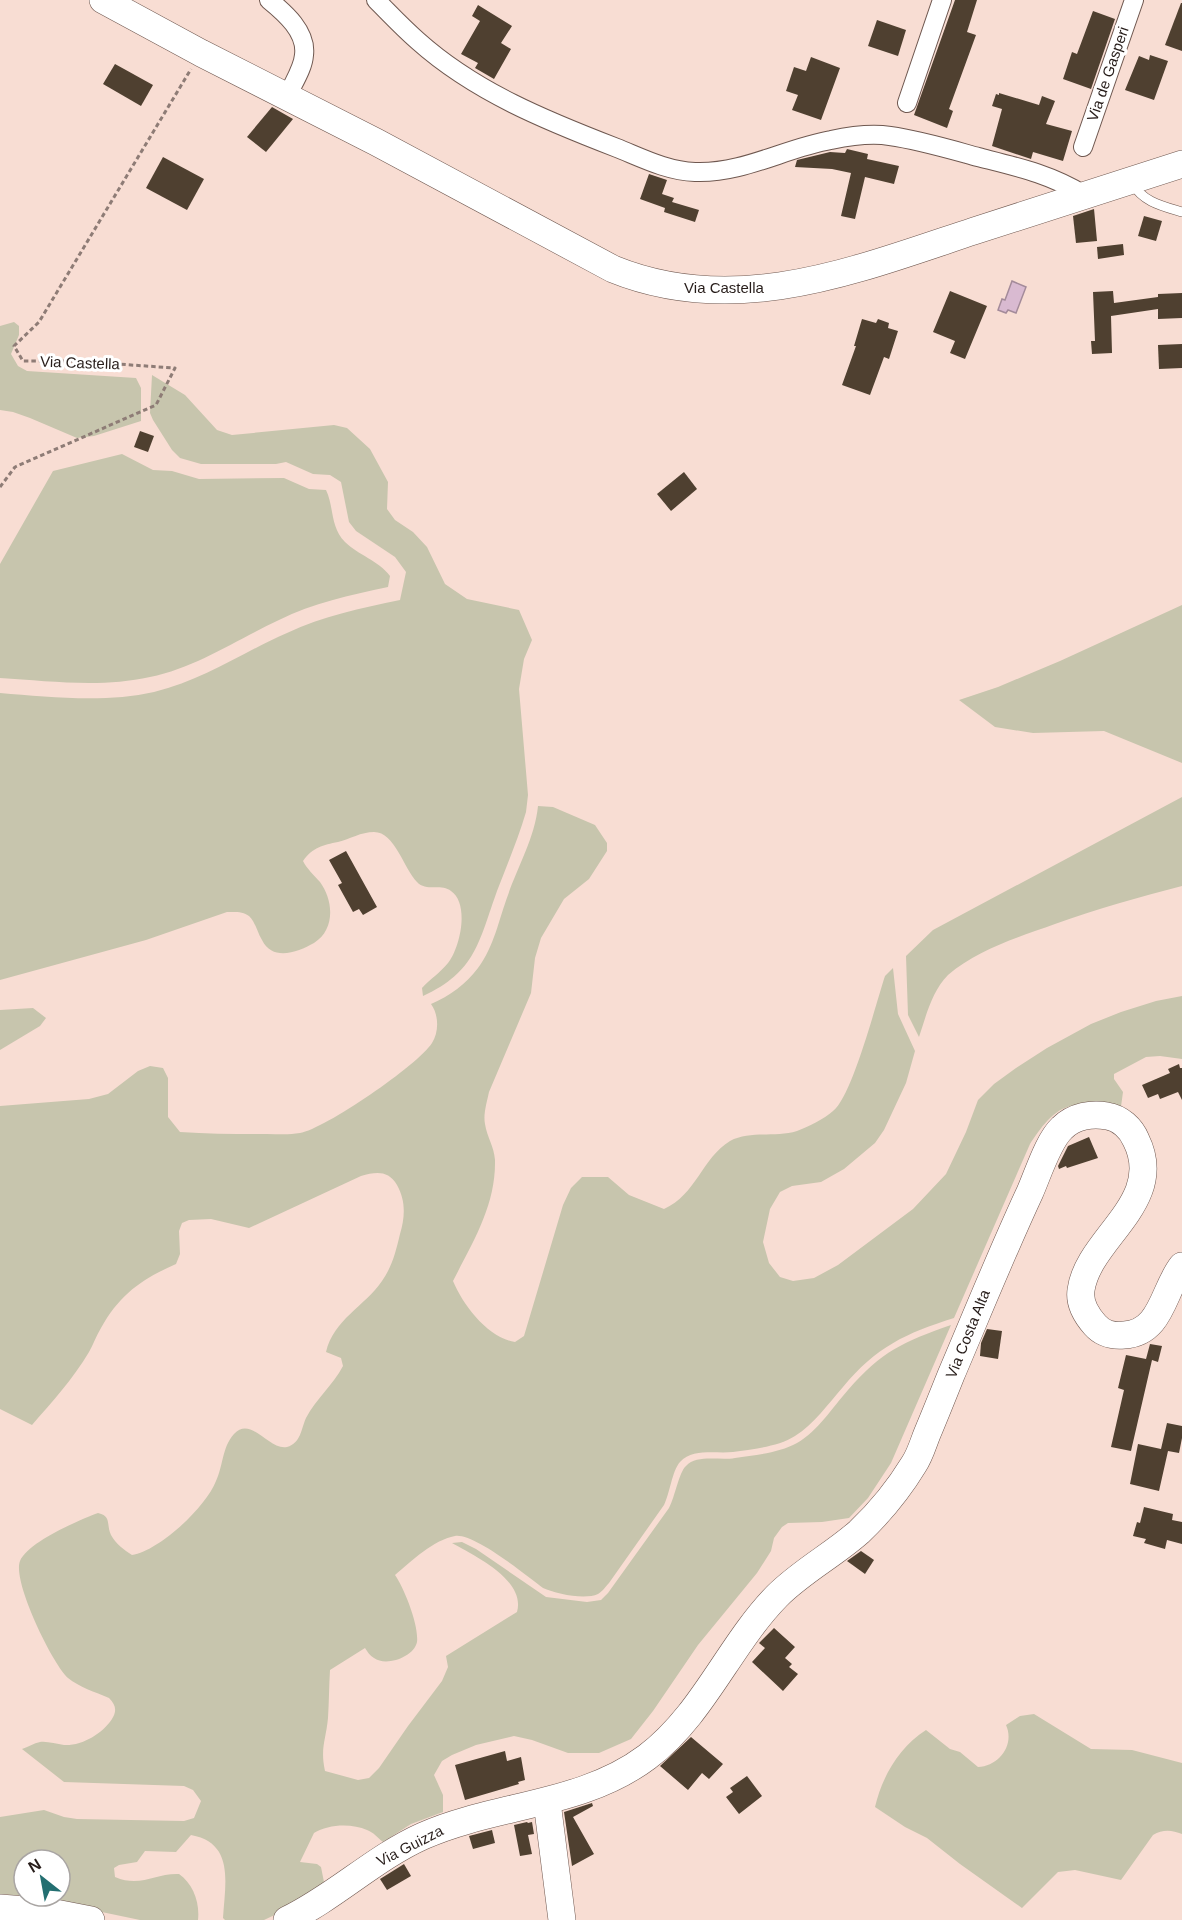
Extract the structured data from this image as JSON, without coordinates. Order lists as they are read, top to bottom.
{
  "streets": {
    "main road": ["Via Castella", "Via Costa Alta", "Via Guizza"],
    "street": ["Via de Gasperi"]
  },
  "crossings": [
    ["Via Costa Alta", "Via Guizza"]
  ],
  "north": "top left"
}
